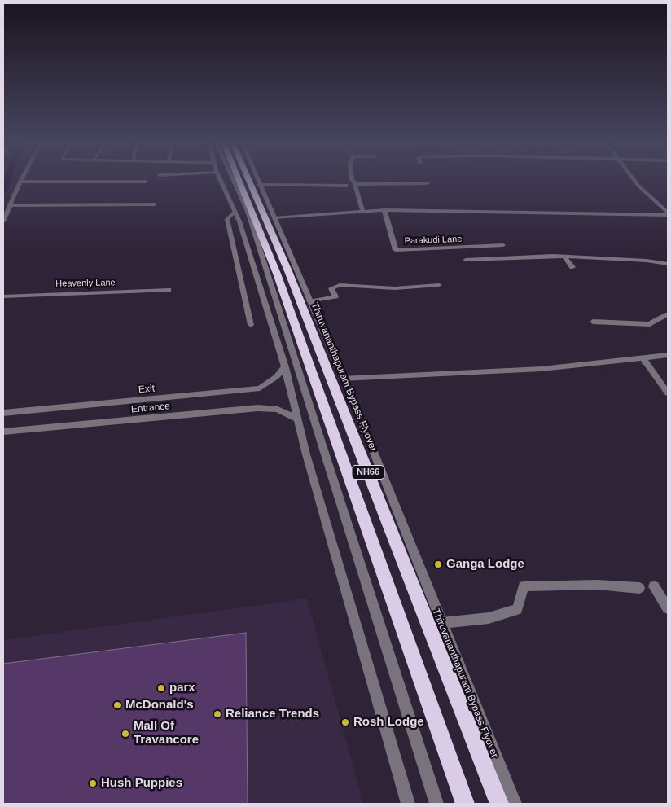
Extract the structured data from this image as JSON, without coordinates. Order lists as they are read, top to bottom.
{
  "streets": {
    "highway": ["Thiruvananthapuram Bypass Flyover", "NH66"],
    "street": [
      "Parakudi Lane",
      "Heavenly Lane",
      "Exit",
      "Entrance"
    ]
  },
  "places": [
    "Ganga Lodge",
    "parx",
    "McDonald's",
    "Reliance Trends",
    "Rosh Lodge",
    "Mall Of Travancore",
    "Hush Puppies"
  ]
}
